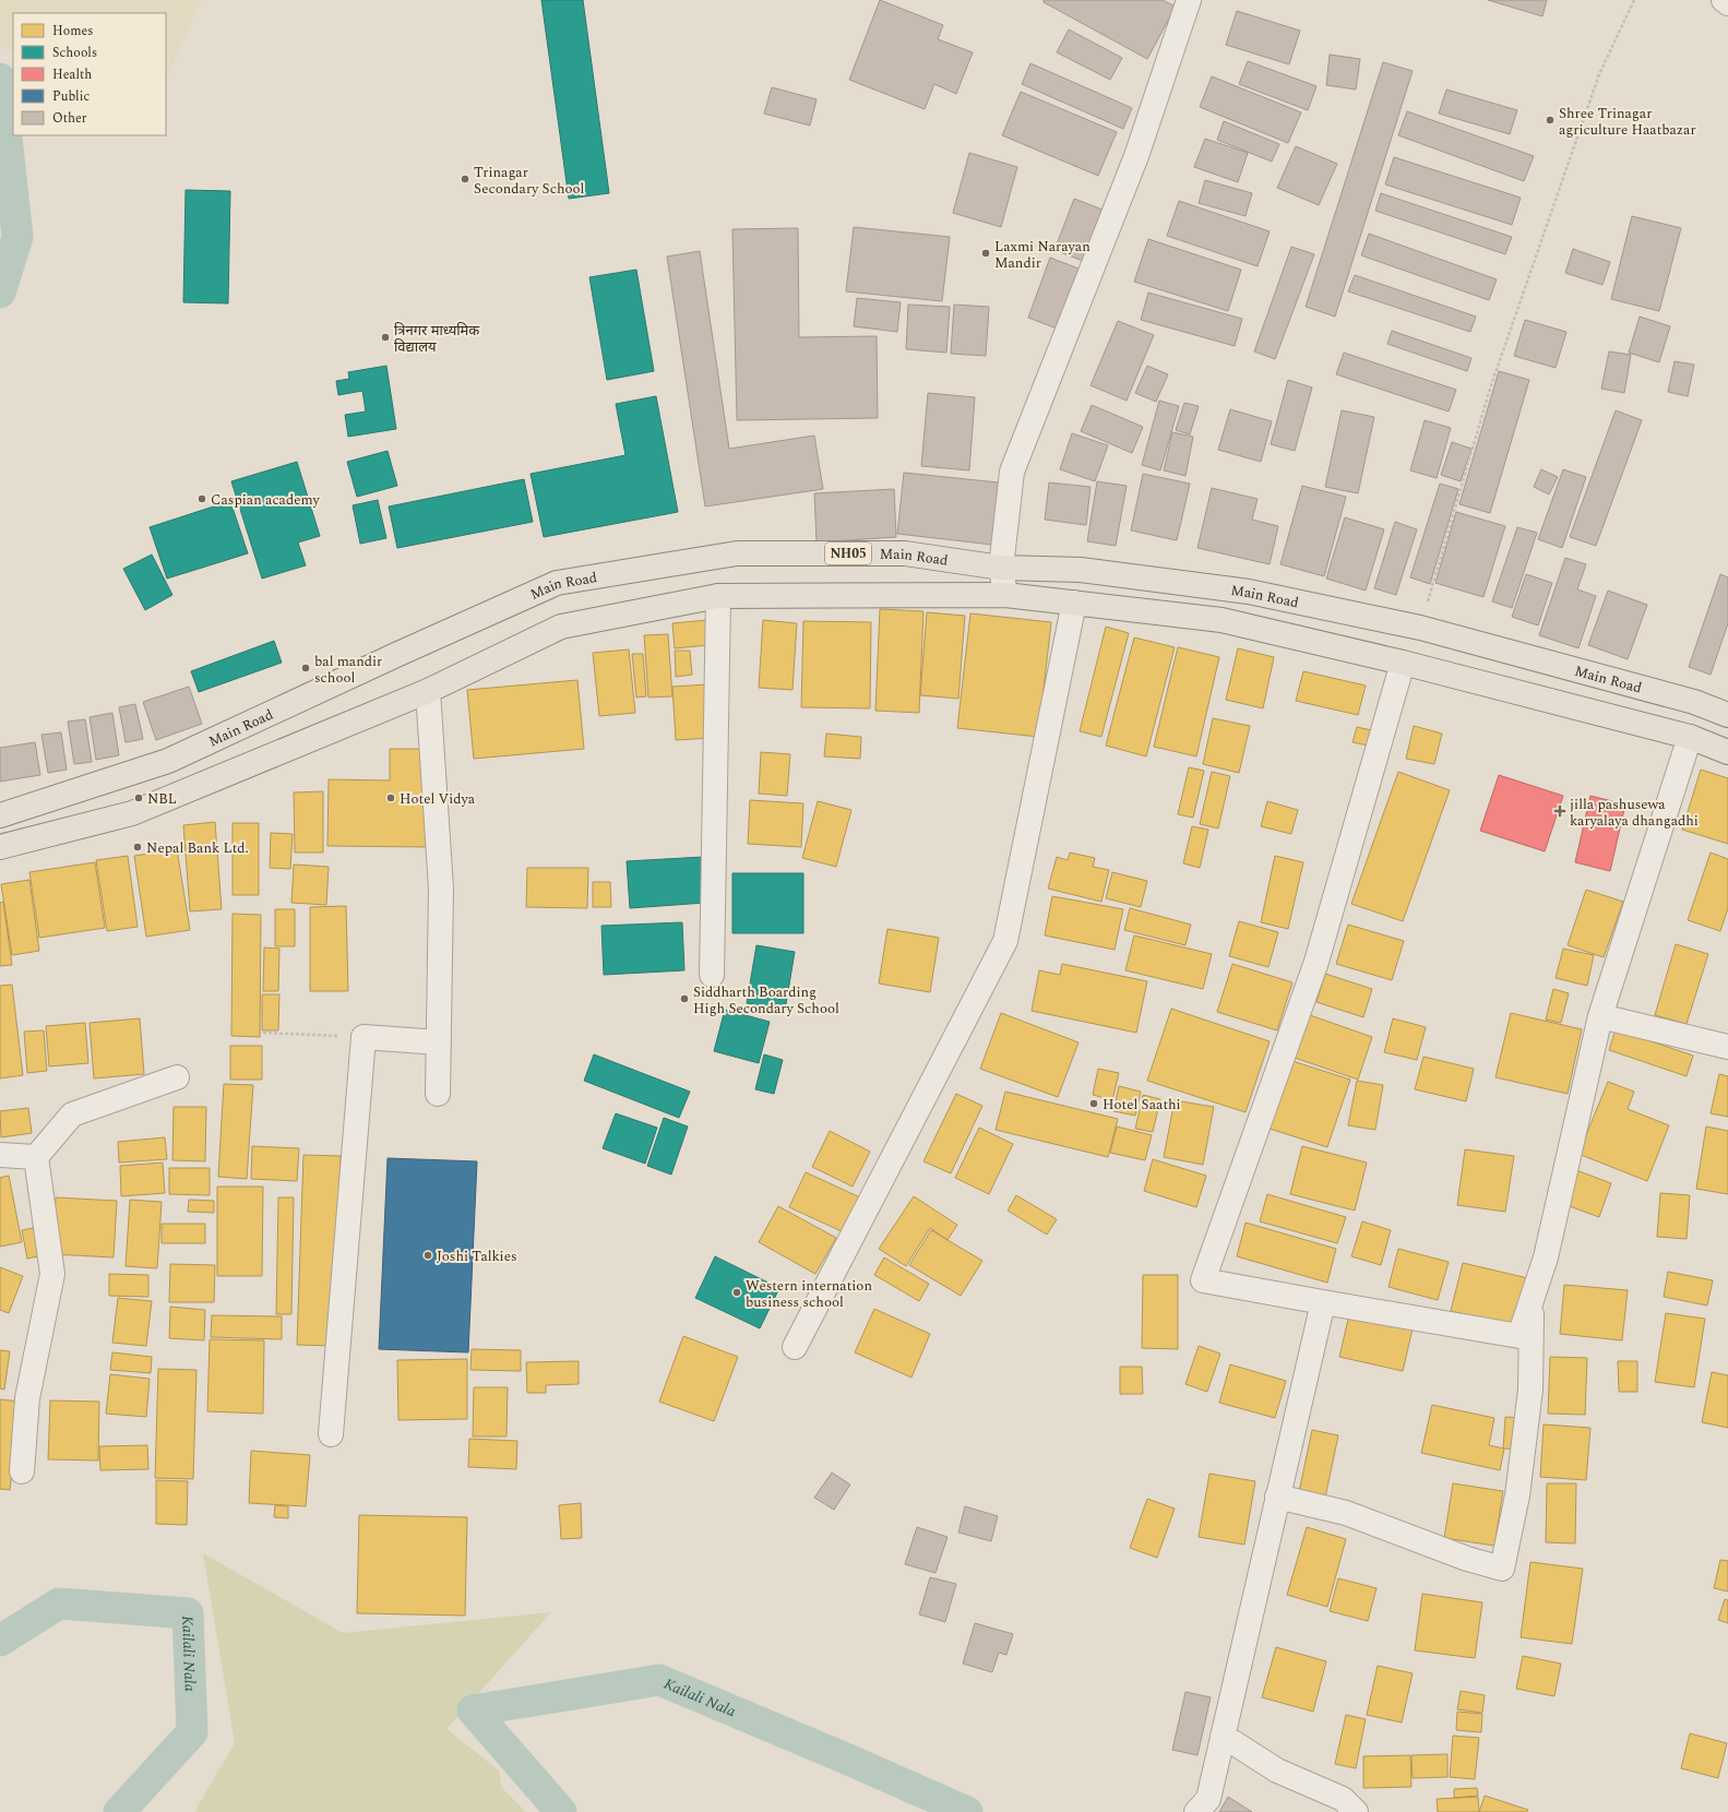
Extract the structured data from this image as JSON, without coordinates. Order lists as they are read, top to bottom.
{
  "streets": {
    "main road": ["NH05", "Main Road"]
  },
  "water": ["Kailali Nala"],
  "places": {
    "other": [
      "Shree Trinagar agriculture Haatbazar",
      "Trinagar Secondary School",
      "Laxmi Narayan Mandir",
      "त्रिनगर माध्यमिक विद्यालय",
      "Caspian academy",
      "bal mandir school",
      "NBL",
      "Hotel Vidya",
      "Nepal Bank Ltd.",
      "Siddharth Boarding High Secondary School",
      "Hotel Saathi",
      "Joshi Talkies",
      "Western internation business school"
    ],
    "health": ["jilla pashusewa karyalaya dhangadhi"]
  },
  "legend": [
    "Homes",
    "Schools",
    "Health",
    "Public",
    "Other"
  ]
}
